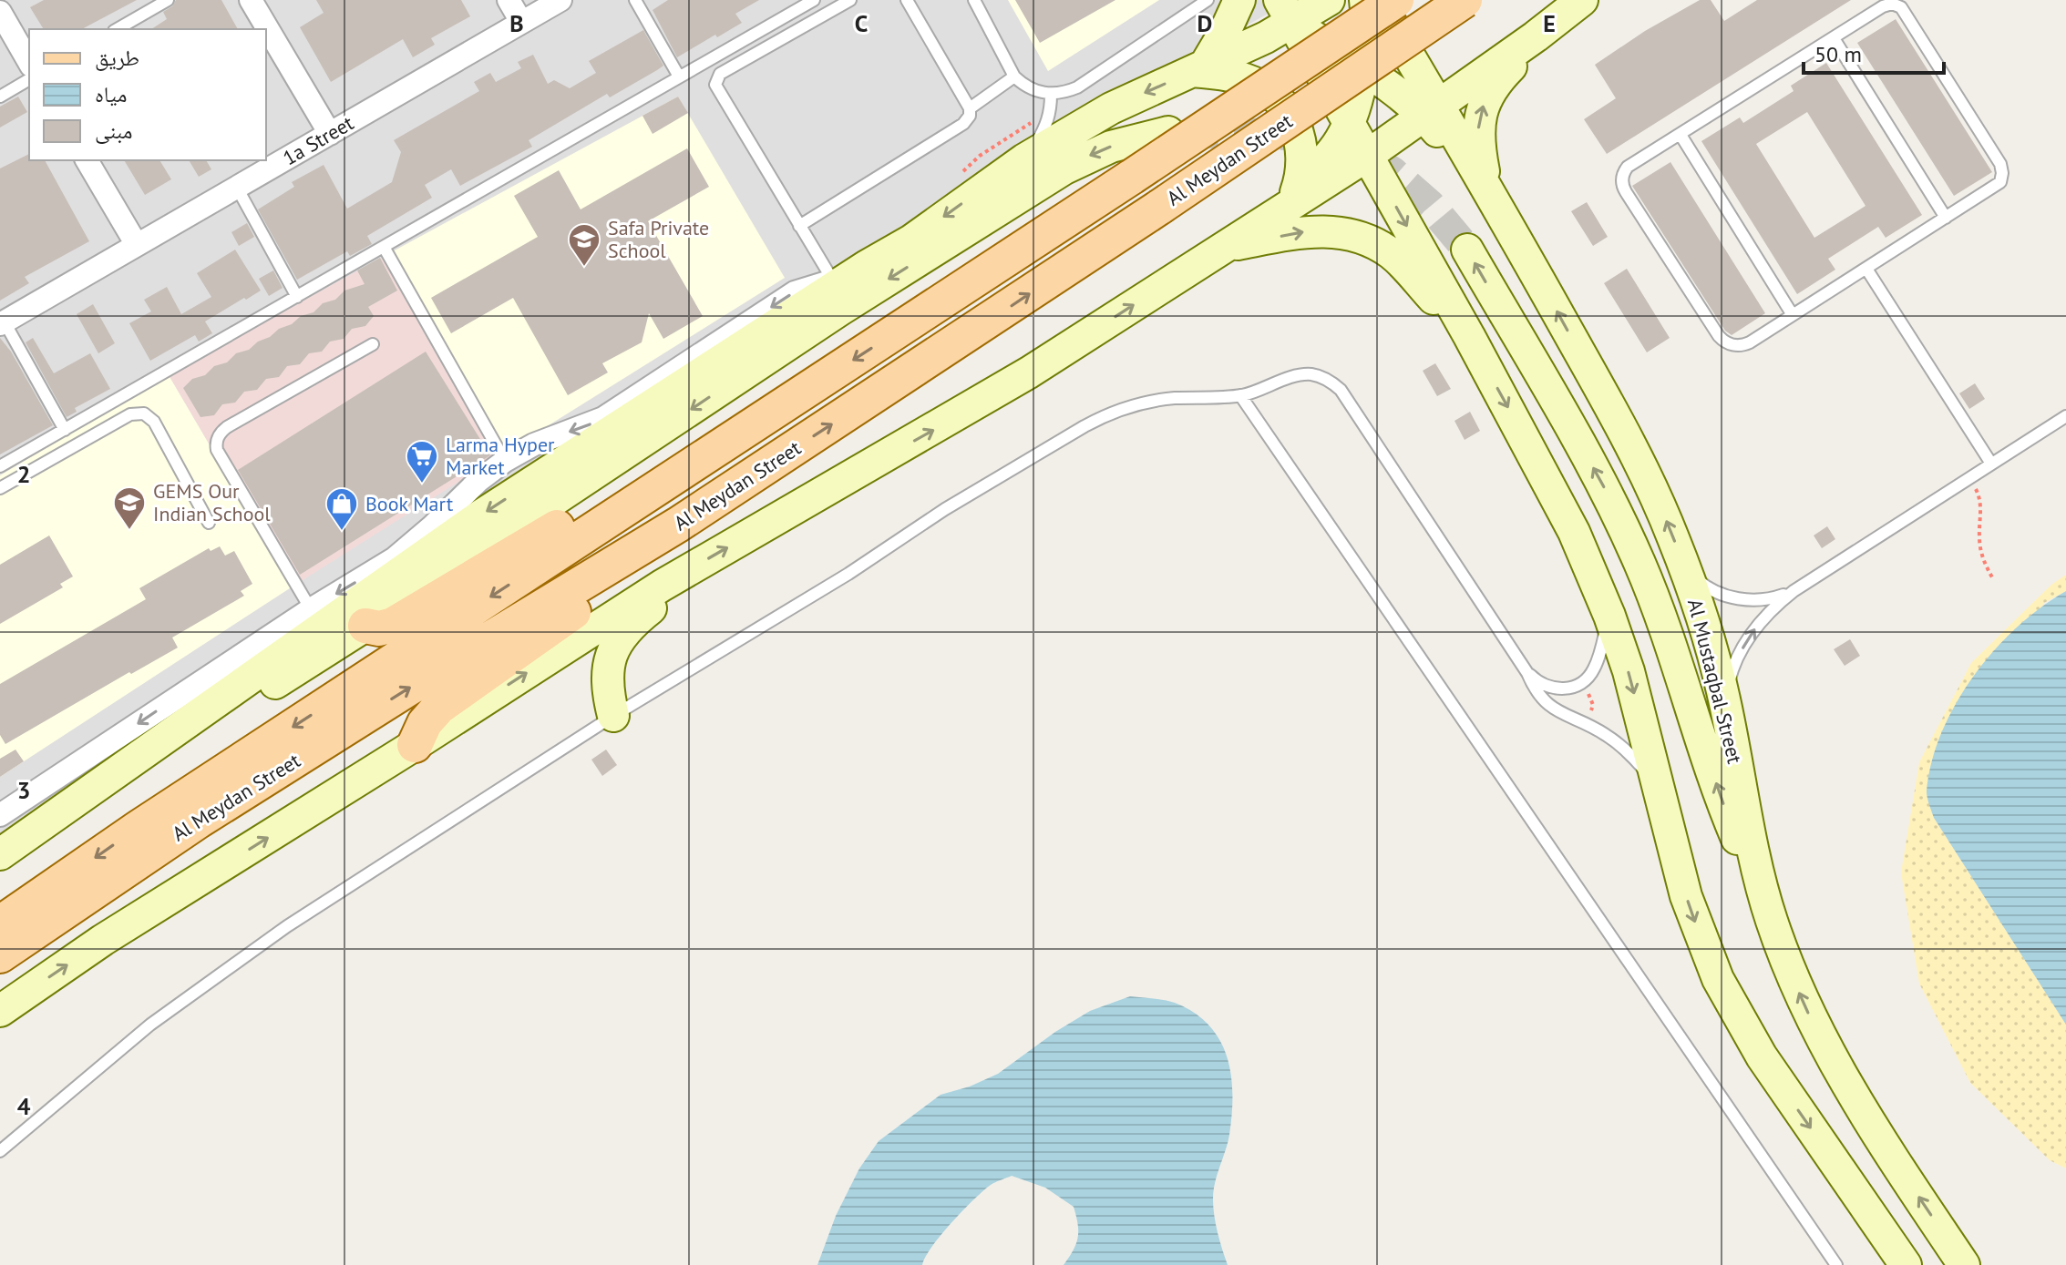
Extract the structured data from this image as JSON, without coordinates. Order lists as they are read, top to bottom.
{
  "streets": {
    "main road": ["Al Meydan Street", "Al Mustaqbal Street"],
    "street": ["1a Street"]
  },
  "crossings": [
    ["Al Meydan Street", "Al Mustaqbal Street"]
  ],
  "places": {
    "school or university": ["Safa Private School", "GEMS Our Indian School"],
    "supermarket": ["Larma Hyper Market"],
    "shop": ["Book Mart"]
  },
  "legend": ["طريق", "مياه", "مبنى"],
  "scale_bar": "50 m",
  "grid": {
    "columns": [
      "B",
      "C",
      "D",
      "E"
    ],
    "rows": ["2", "3", "4"]
  }
}
